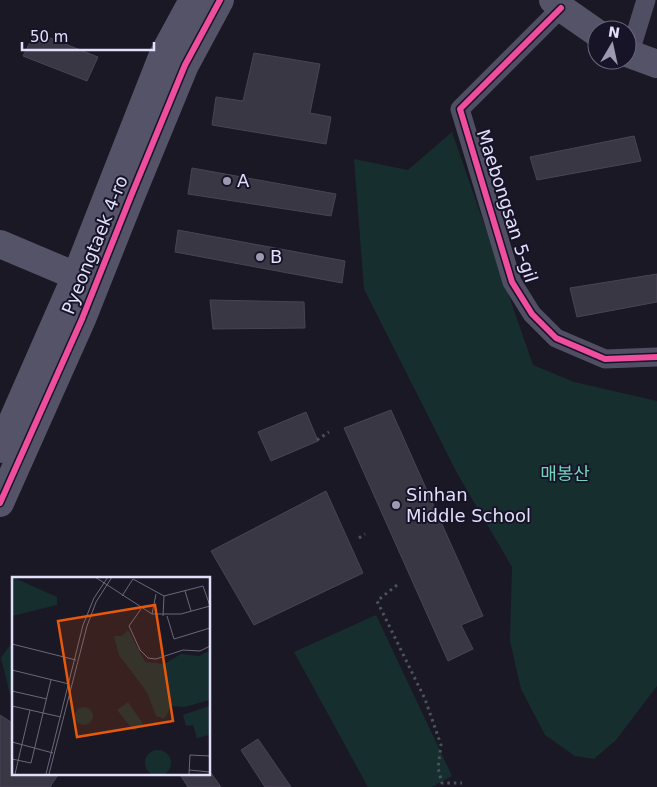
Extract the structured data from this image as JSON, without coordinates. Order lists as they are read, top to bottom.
{
  "streets": {
    "street": ["Maebongsan 5-gil", "Pyeongtaek 4-ro"]
  },
  "parks": ["매봉산"],
  "places": ["A", "B", "Sinhan Middle School"],
  "scale_bar": "50 m",
  "north": "top"
}
